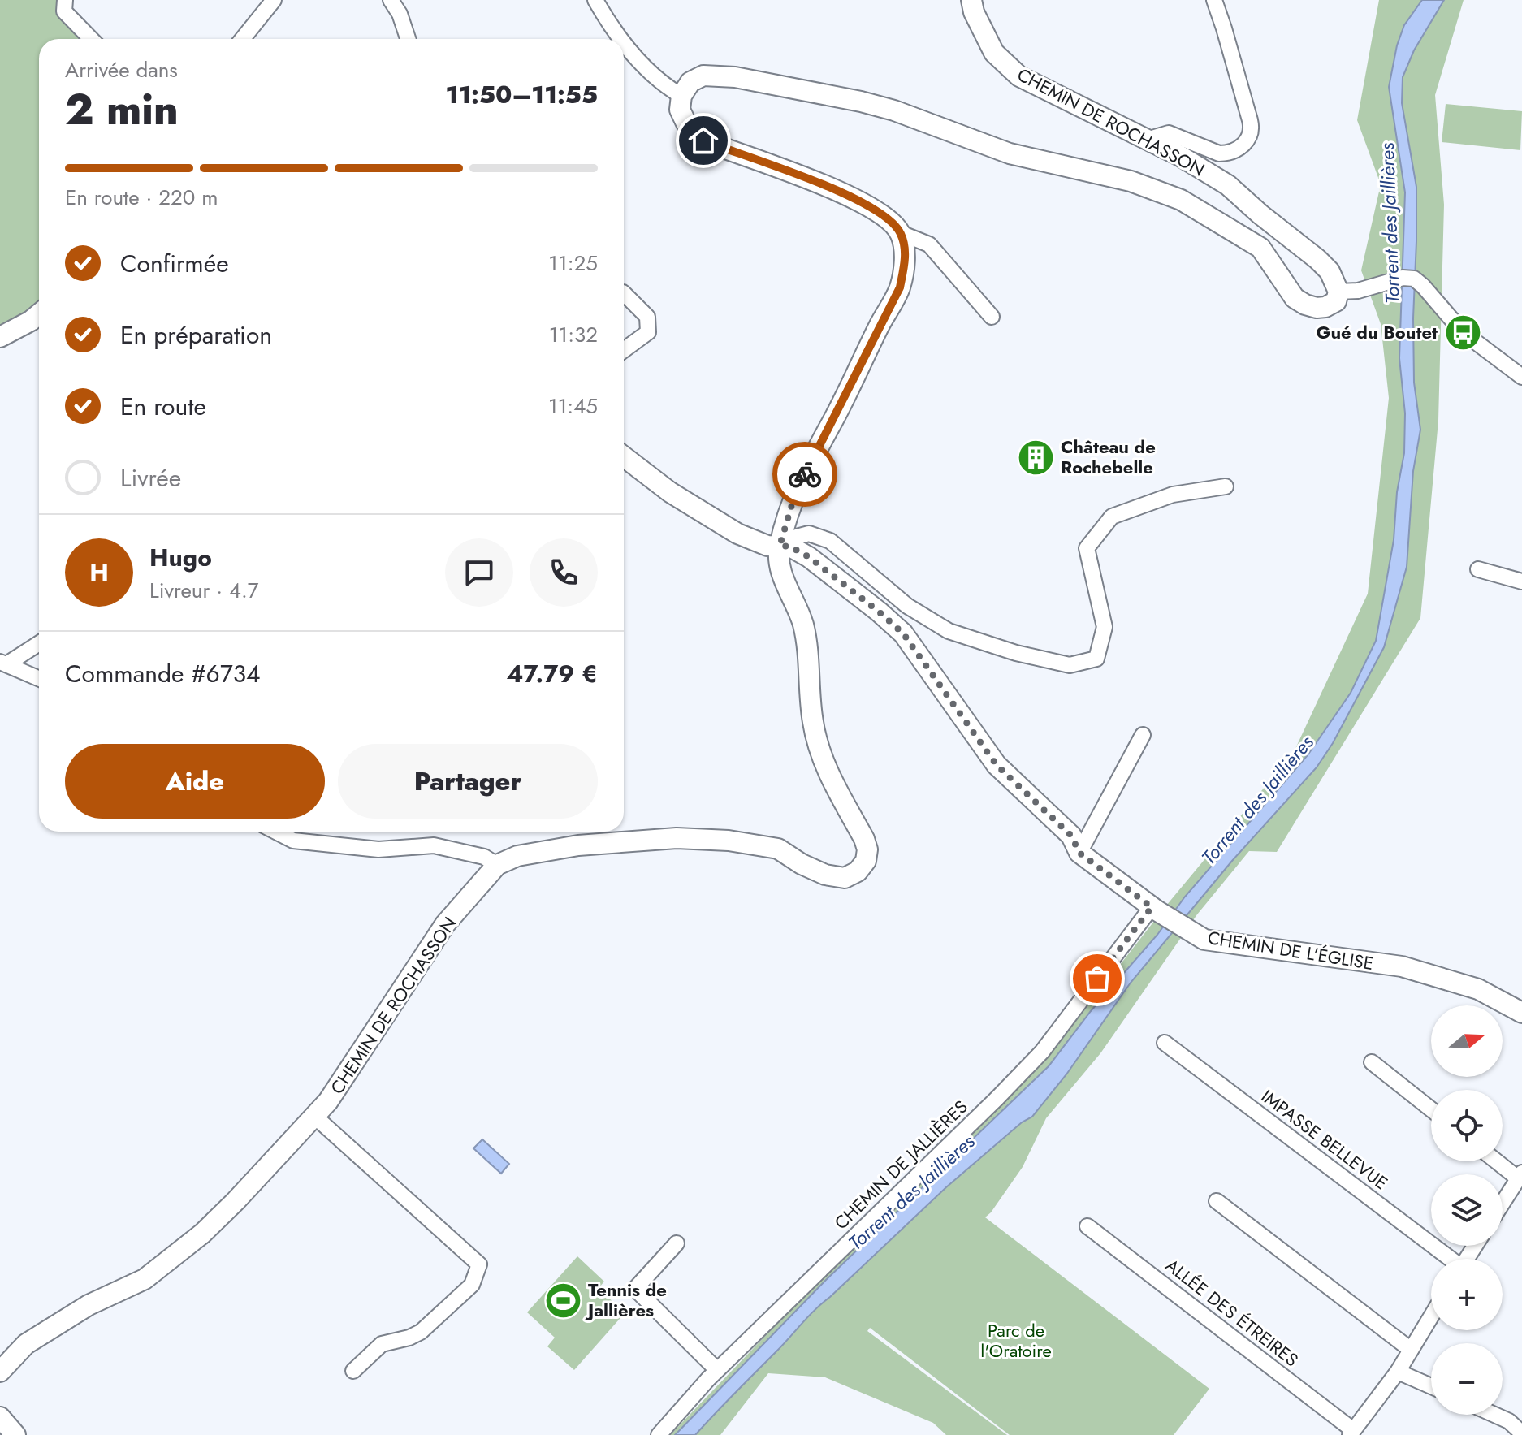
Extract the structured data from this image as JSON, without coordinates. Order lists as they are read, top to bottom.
{
  "streets": {
    "street": [
      "CHEMIN DE ROCHASSON",
      "CHEMIN DE L'ÉGLISE",
      "IMPASSE BELLEVUE",
      "CHEMIN DE JALLIÈRES",
      "ALLÉE DES ÉTREIRES"
    ]
  },
  "crossings": [
    ["CHEMIN DE ROCHASSON", "CHEMIN DE L'ÉGLISE"],
    ["CHEMIN DE L'ÉGLISE", "CHEMIN DE JALLIÈRES"]
  ],
  "water": ["Torrent des Jaillières"],
  "parks": ["Parc de l'Oratoire"],
  "places": {
    "bus stop": ["Gué du Boutet"],
    "building": ["Château de Rochebelle"],
    "sports": ["Tennis de Jallières"]
  },
  "north": "right",
  "page": {
    "heading": ["2 min", "Arrivée dans", "11:50–11:55"],
    "panel": [
      "Hugo",
      "Livreur · 4.7",
      "Commande #6734",
      "47.79 €"
    ],
    "bar": "En route · 220 m",
    "list": [
      ["Confirmée", "11:25"],
      ["En préparation", "11:32"],
      ["En route", "11:45"],
      "Livrée"
    ],
    "round": "H",
    "buttons": ["Aide", "Partager"],
    "map_buttons": ["+", "−"]
  }
}
